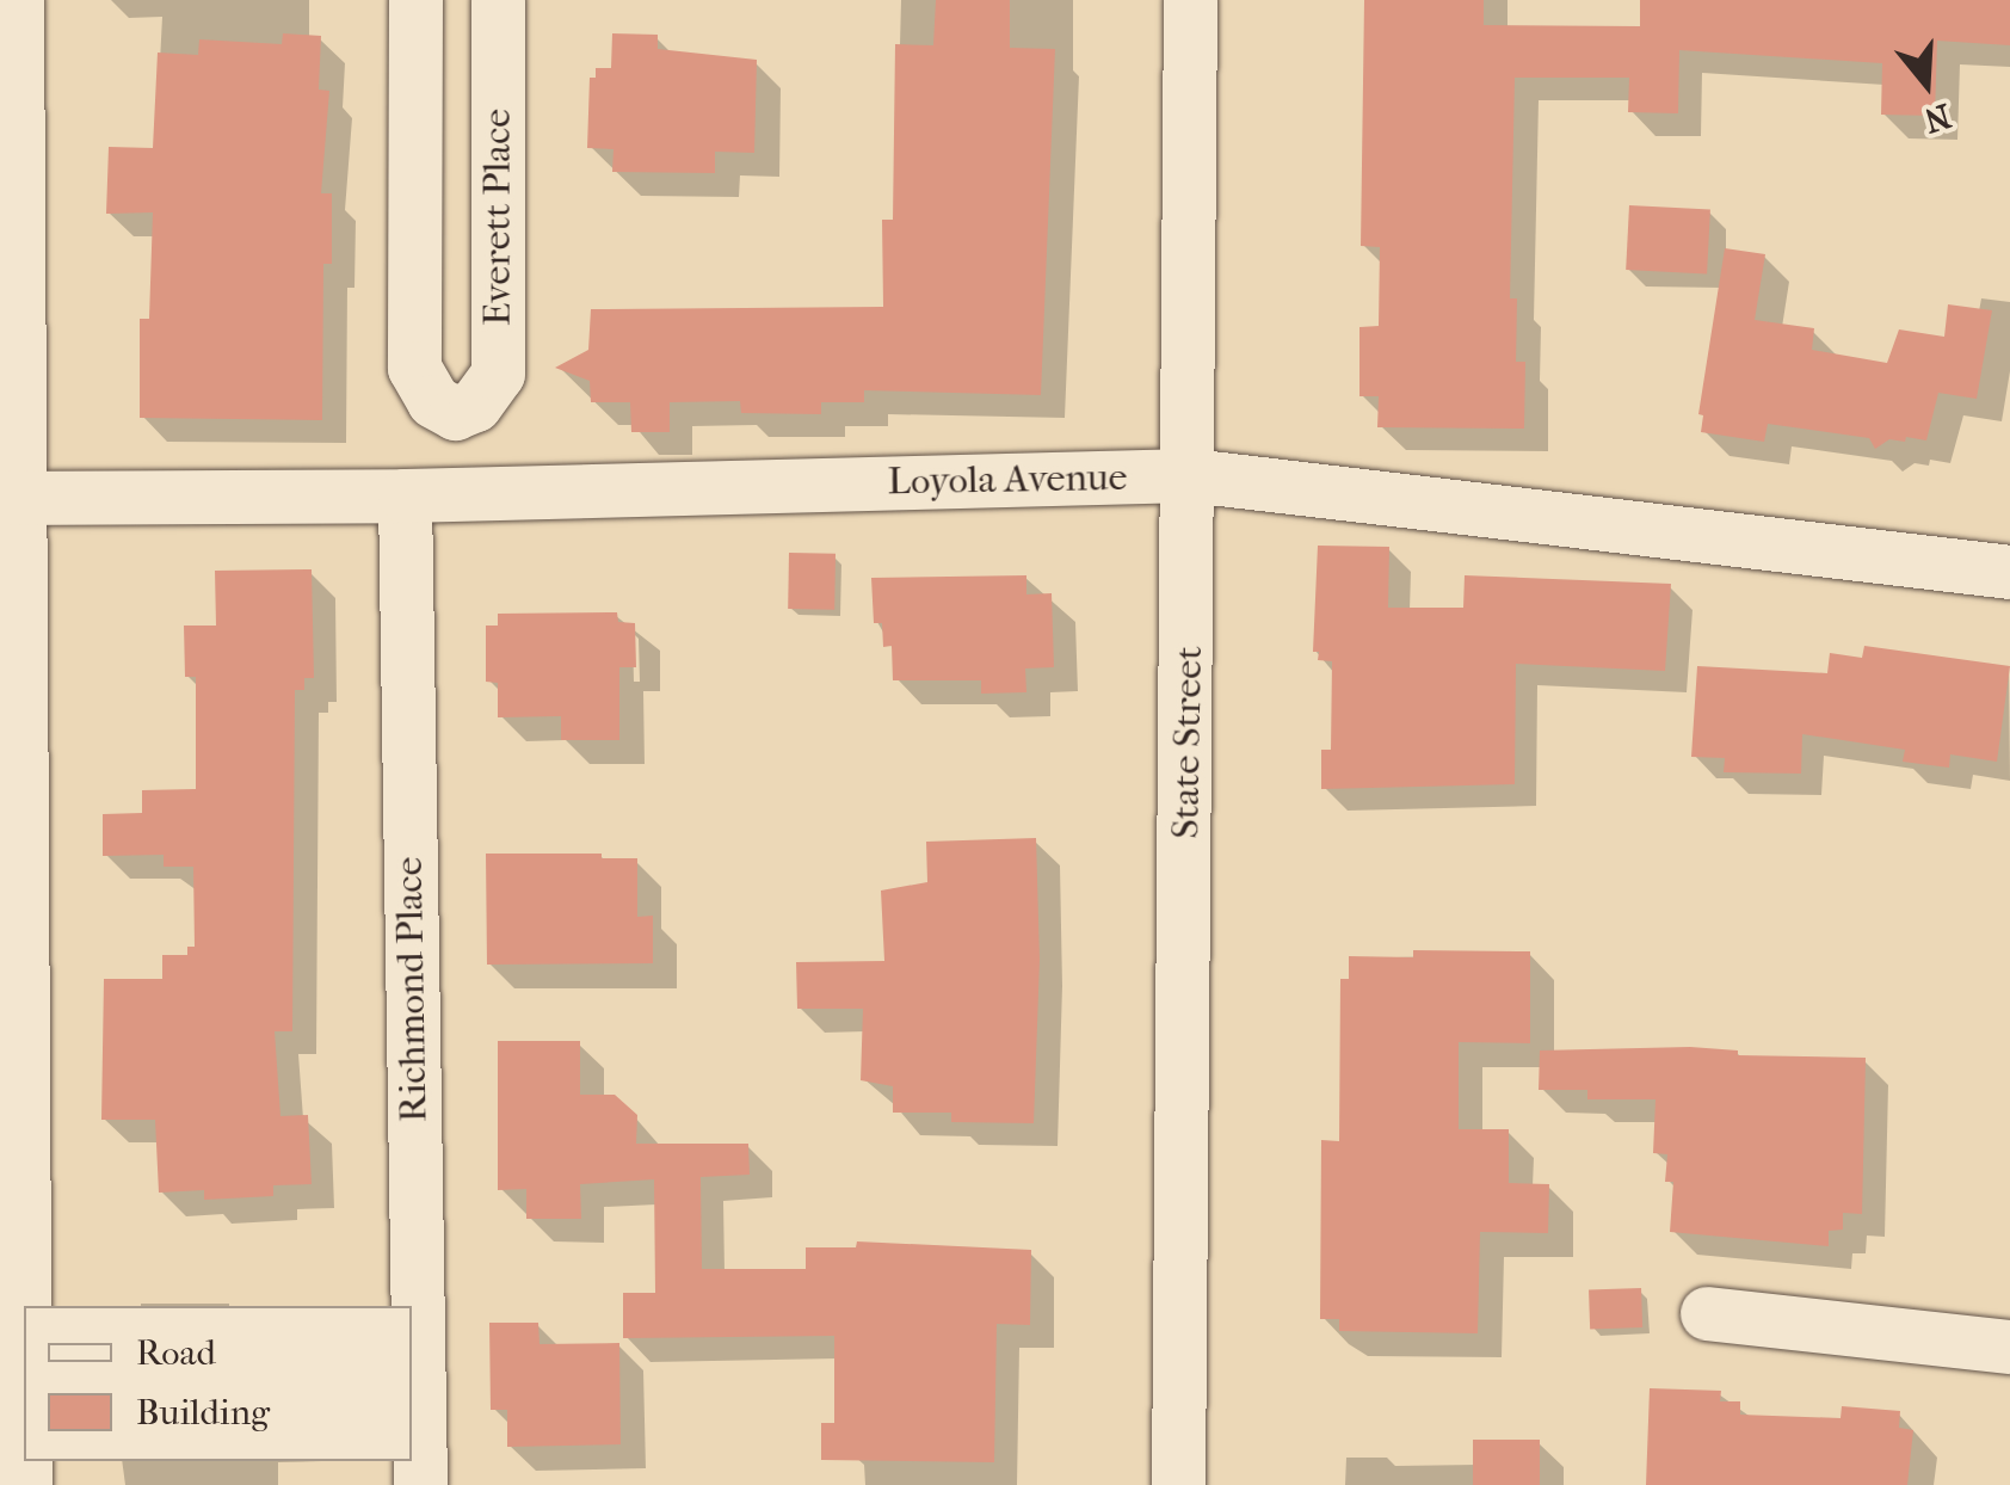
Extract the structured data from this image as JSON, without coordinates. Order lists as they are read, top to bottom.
{
  "streets": {
    "street": [
      "Everett Place",
      "Loyola Avenue",
      "State Street",
      "Richmond Place"
    ]
  },
  "crossings": [
    ["Loyola Avenue", "State Street"],
    ["Loyola Avenue", "Richmond Place"]
  ],
  "legend": ["Road", "Building"],
  "north": "bottom"
}
